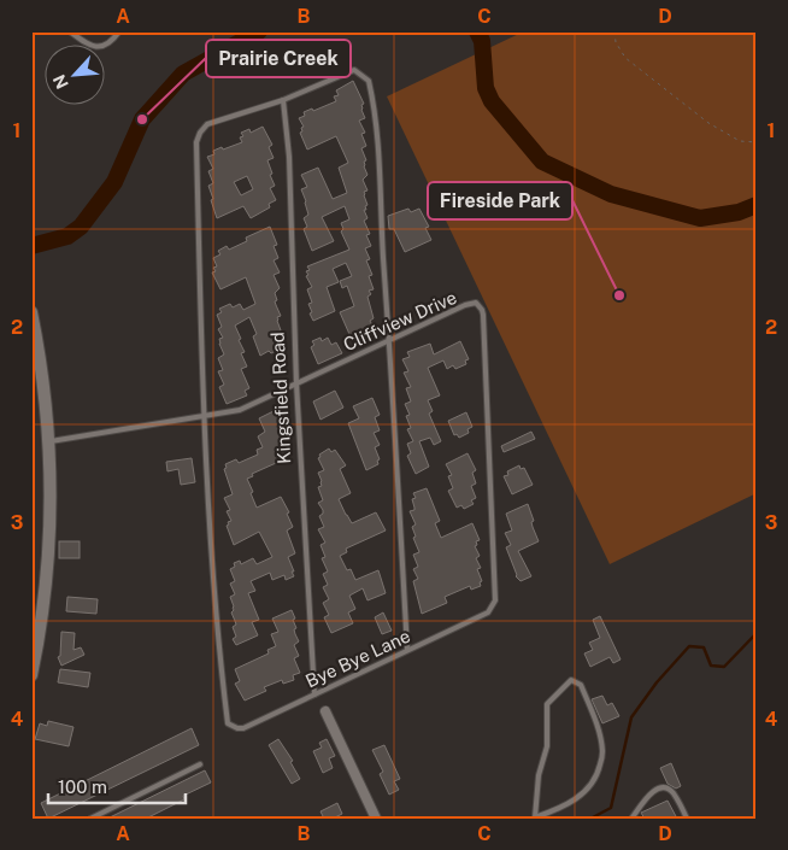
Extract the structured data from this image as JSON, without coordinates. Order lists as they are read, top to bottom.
{
  "streets": {
    "lane": ["Cliffview Drive", "Kingsfield Road", "Bye Bye Lane"]
  },
  "crossings": [
    ["Cliffview Drive", "Kingsfield Road"],
    ["Cliffview Drive", "Bye Bye Lane"],
    ["Kingsfield Road", "Bye Bye Lane"]
  ],
  "places": ["Prairie Creek", "Fireside Park"],
  "scale_bar": "100 m",
  "north": "bottom left",
  "grid": {
    "columns": [
      "A",
      "B",
      "C",
      "D"
    ],
    "rows": [
      "1",
      "2",
      "3",
      "4"
    ]
  }
}
